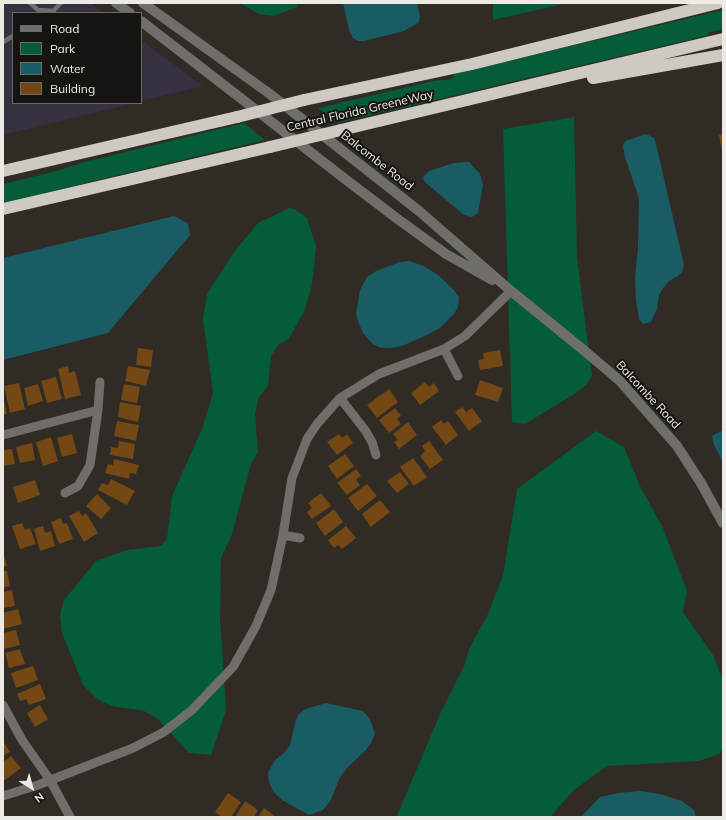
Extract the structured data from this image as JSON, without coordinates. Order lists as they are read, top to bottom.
{
  "streets": {
    "highway": ["Central Florida GreeneWay"],
    "street": ["Balcombe Road"]
  },
  "legend": [
    "Road",
    "Park",
    "Water",
    "Building"
  ],
  "north": "bottom right"
}
